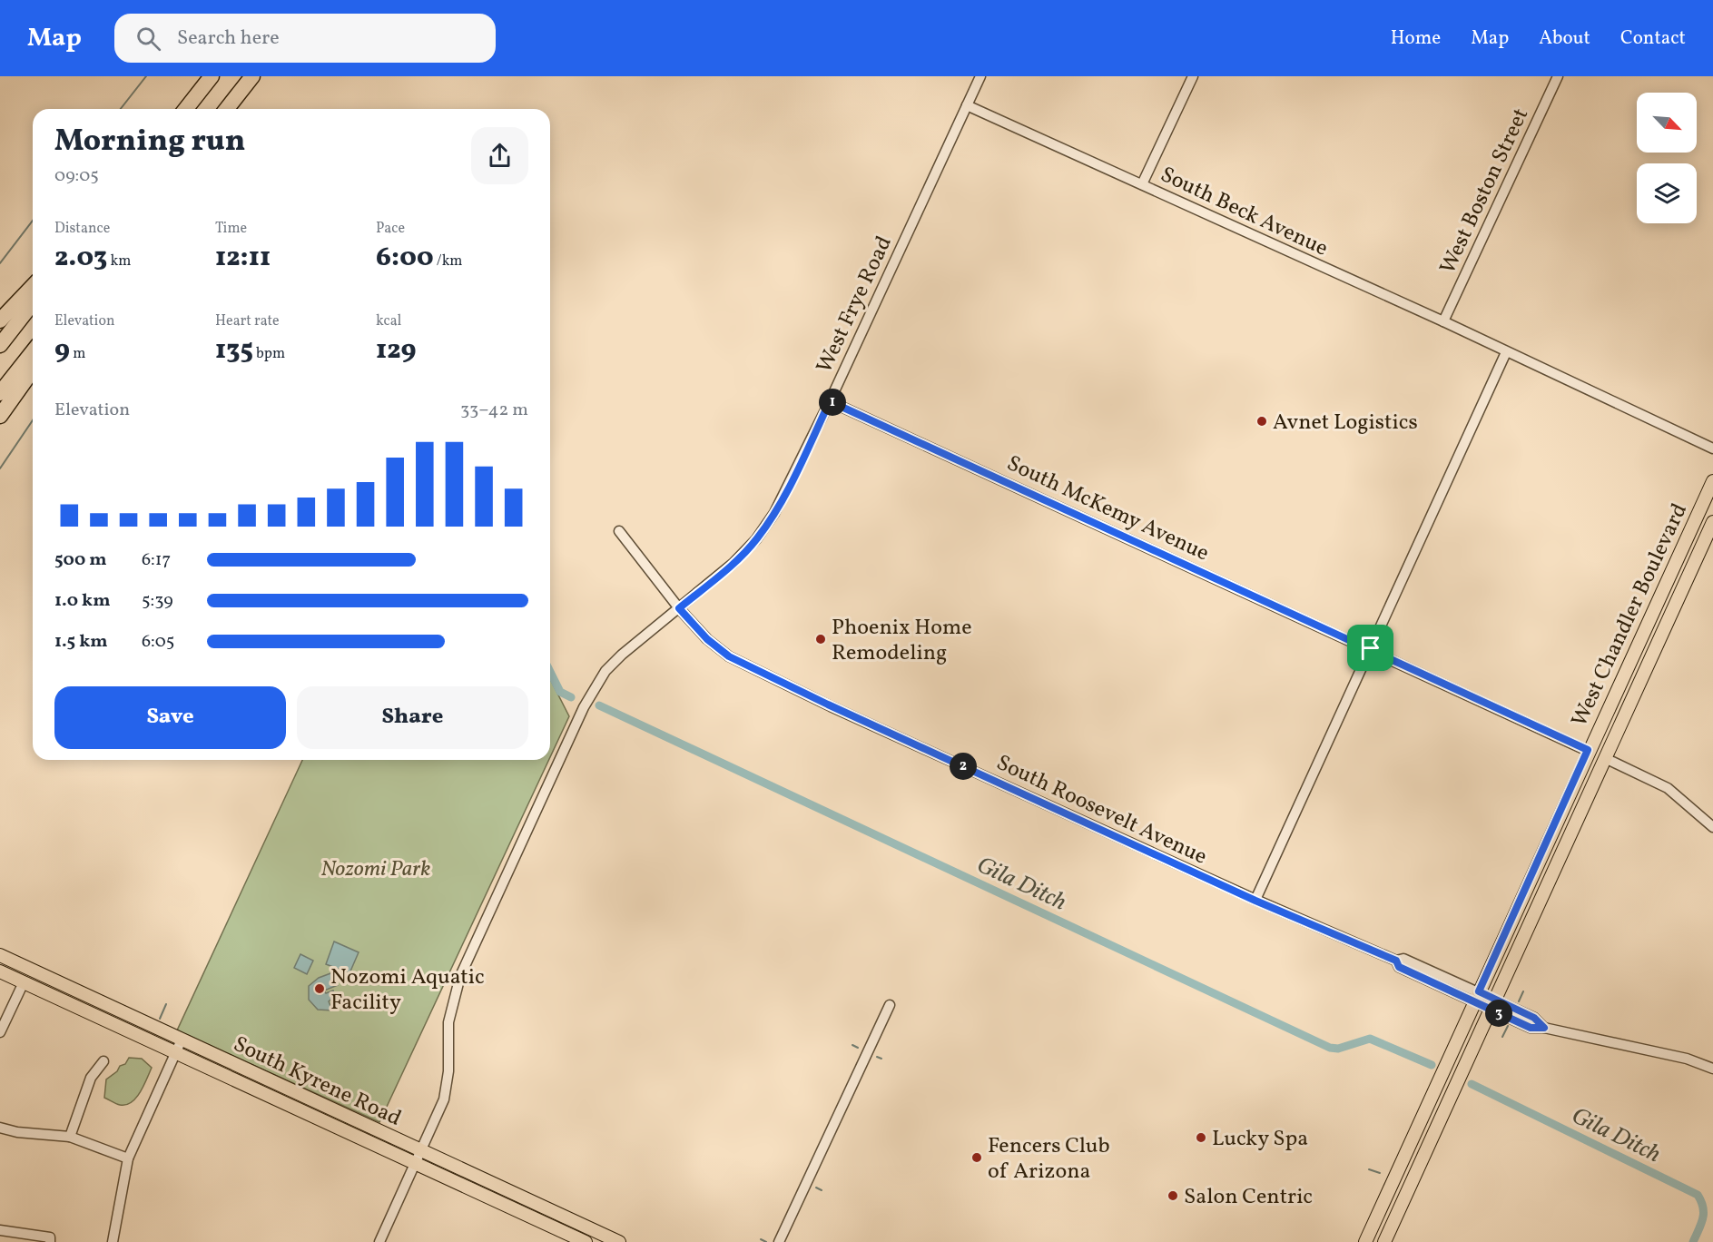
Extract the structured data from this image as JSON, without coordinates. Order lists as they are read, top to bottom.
{
  "streets": {
    "main road": ["West Chandler Boulevard", "South Kyrene Road"],
    "street": [
      "West Boston Street",
      "South Beck Avenue",
      "West Frye Road",
      "South McKemy Avenue",
      "South Roosevelt Avenue"
    ]
  },
  "crossings": [
    ["West Boston Street", "South Beck Avenue"],
    ["South Beck Avenue", "West Frye Road"],
    ["West Frye Road", "South McKemy Avenue"],
    ["West Frye Road", "South Roosevelt Avenue"],
    ["West Frye Road", "South Kyrene Road"],
    ["South McKemy Avenue", "West Chandler Boulevard"],
    ["West Chandler Boulevard", "South Roosevelt Avenue"]
  ],
  "water": ["Gila Ditch"],
  "parks": ["Nozomi Park"],
  "places": [
    "Avnet Logistics",
    "Phoenix Home Remodeling",
    "Nozomi Aquatic Facility",
    "Lucky Spa",
    "Fencers Club of Arizona",
    "Salon Centric"
  ],
  "north": "bottom right",
  "page": {
    "header": "Map",
    "search": "Search here",
    "nav": [
      "Home",
      "Map",
      "About",
      "Contact"
    ],
    "heading": ["Morning run", "09:05"],
    "stats": [
      ["Distance", "2.03 km"],
      ["Time", "12:11"],
      ["Pace", "6:00 /km"],
      ["Elevation", "9 m"],
      ["Heart rate", "135 bpm"],
      ["kcal", "129"]
    ],
    "chart": ["Elevation", "33–42 m"],
    "pins": ["1", "2", "3"],
    "list": [
      {
        "name": "500 m",
        "note": "6:17"
      },
      {
        "name": "1.0 km",
        "note": "5:39"
      },
      {
        "name": "1.5 km",
        "note": "6:05"
      }
    ],
    "buttons": ["Save", "Share"]
  }
}
